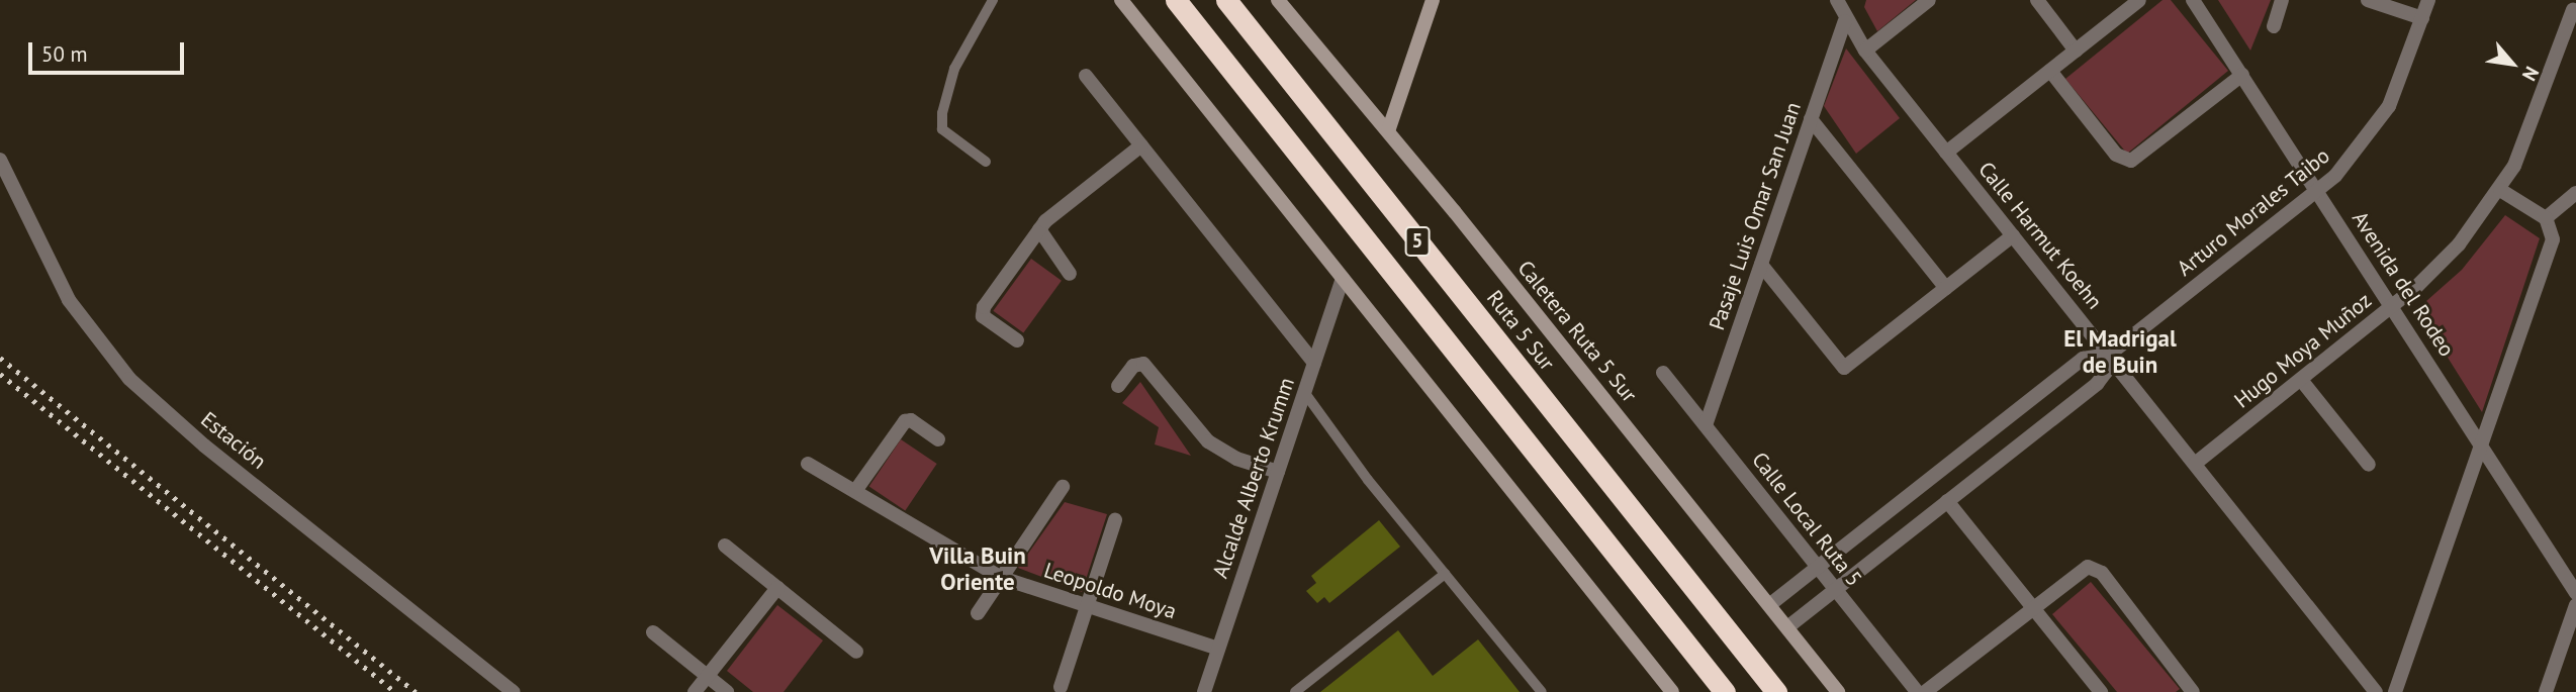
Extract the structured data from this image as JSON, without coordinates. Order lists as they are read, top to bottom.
{
  "streets": {
    "highway": ["5", "Ruta 5 Sur"],
    "main road": ["Caletera Ruta 5 Sur"],
    "street": [
      "Arturo Morales Taibo",
      "Pasaje Luis Omar San Juan",
      "Calle Harmut Koehn",
      "Avenida del Rodeo",
      "Hugo Moya Muñoz",
      "Estación",
      "Alcalde Alberto Krumm",
      "Calle Local Ruta 5",
      "Leopoldo Moya"
    ]
  },
  "crossings": [
    ["Arturo Morales Taibo", "Calle Harmut Koehn"],
    ["Arturo Morales Taibo", "Avenida del Rodeo"],
    ["Arturo Morales Taibo", "Caletera Ruta 5 Sur"],
    ["Arturo Morales Taibo", "Calle Local Ruta 5"],
    ["Pasaje Luis Omar San Juan", "Calle Harmut Koehn"],
    ["Pasaje Luis Omar San Juan", "Calle Local Ruta 5"],
    ["Calle Harmut Koehn", "Hugo Moya Muñoz"],
    ["Avenida del Rodeo", "Hugo Moya Muñoz"],
    ["Alcalde Alberto Krumm", "Leopoldo Moya"]
  ],
  "districts": ["El Madrigal de Buin", "Villa Buin Oriente"],
  "scale_bar": "50 m",
  "north": "bottom right"
}
